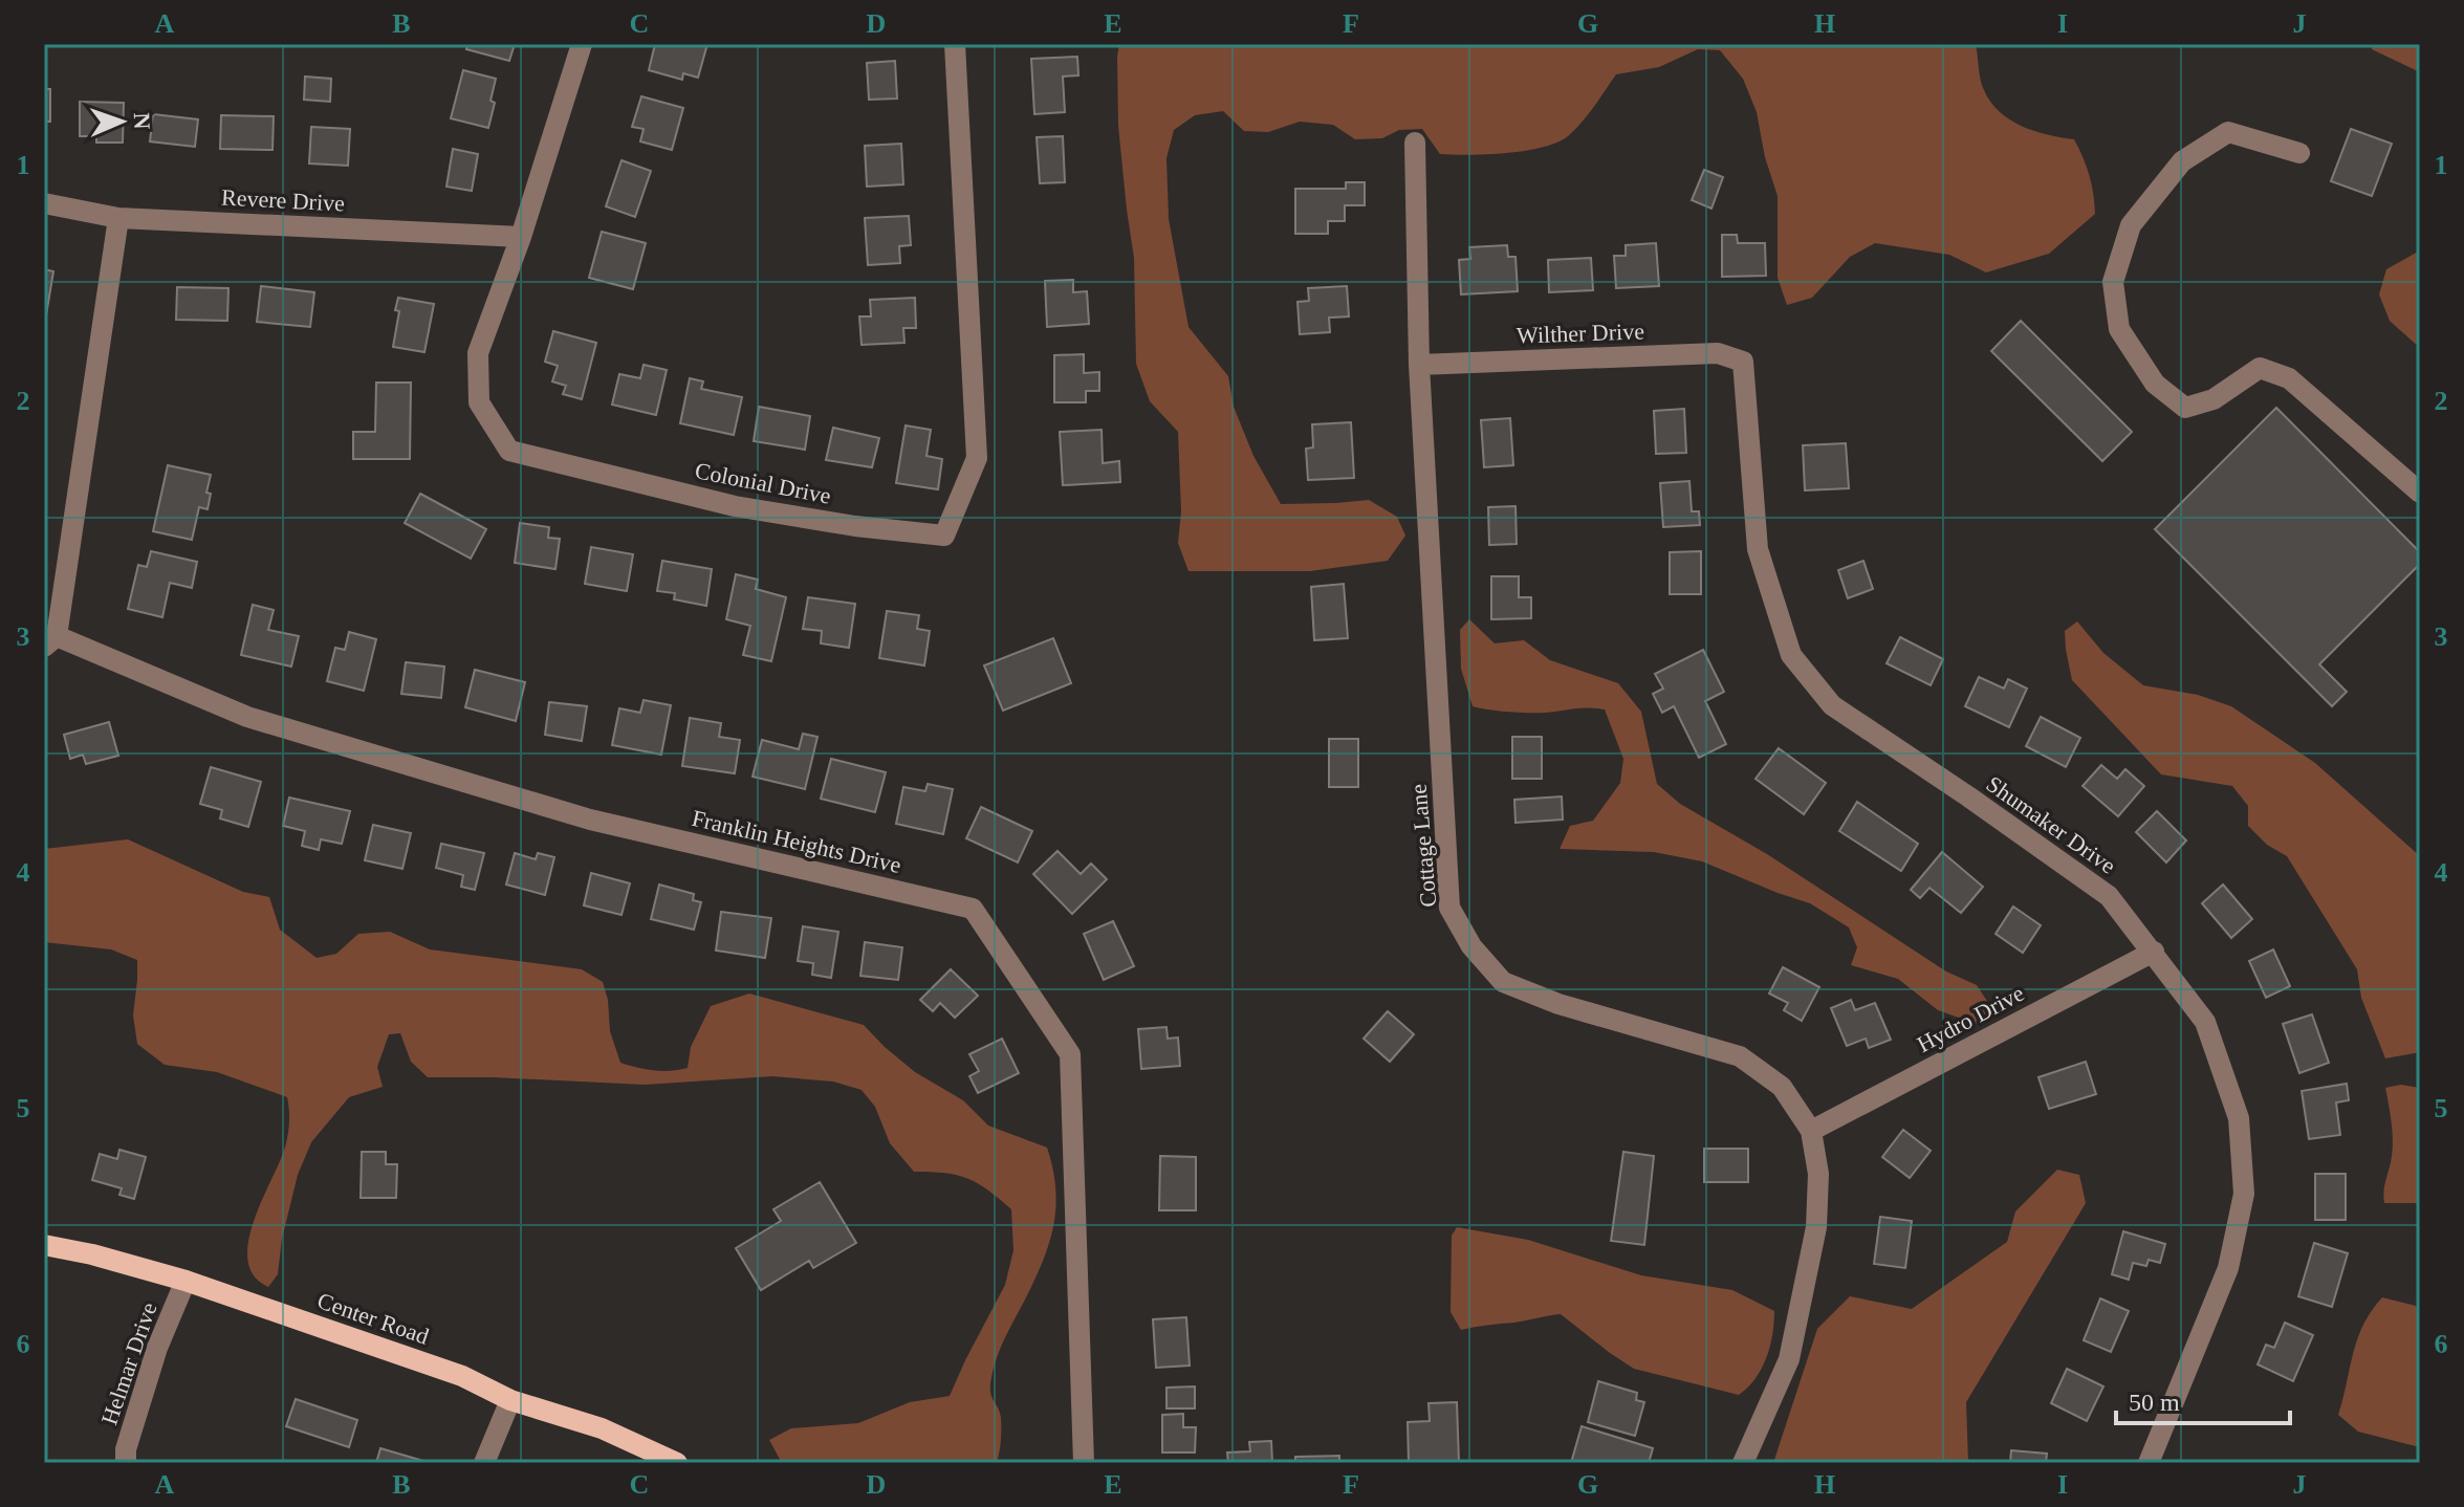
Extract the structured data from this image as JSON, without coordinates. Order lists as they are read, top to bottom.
{
  "streets": {
    "main road": ["Center Road"],
    "street": [
      "Revere Drive",
      "Wilther Drive",
      "Colonial Drive",
      "Shumaker Drive",
      "Franklin Heights Drive",
      "Cottage Lane",
      "Hydro Drive",
      "Helmar Drive"
    ]
  },
  "crossings": [
    ["Revere Drive", "Colonial Drive"],
    ["Wilther Drive", "Shumaker Drive"],
    ["Wilther Drive", "Cottage Lane"],
    ["Shumaker Drive", "Hydro Drive"],
    ["Cottage Lane", "Hydro Drive"],
    ["Center Road", "Helmar Drive"]
  ],
  "scale_bar": "50 m",
  "north": "right",
  "grid": {
    "columns": [
      "A",
      "B",
      "C",
      "D",
      "E",
      "F",
      "G",
      "H",
      "I",
      "J"
    ],
    "rows": [
      "1",
      "2",
      "3",
      "4",
      "5",
      "6"
    ]
  }
}
